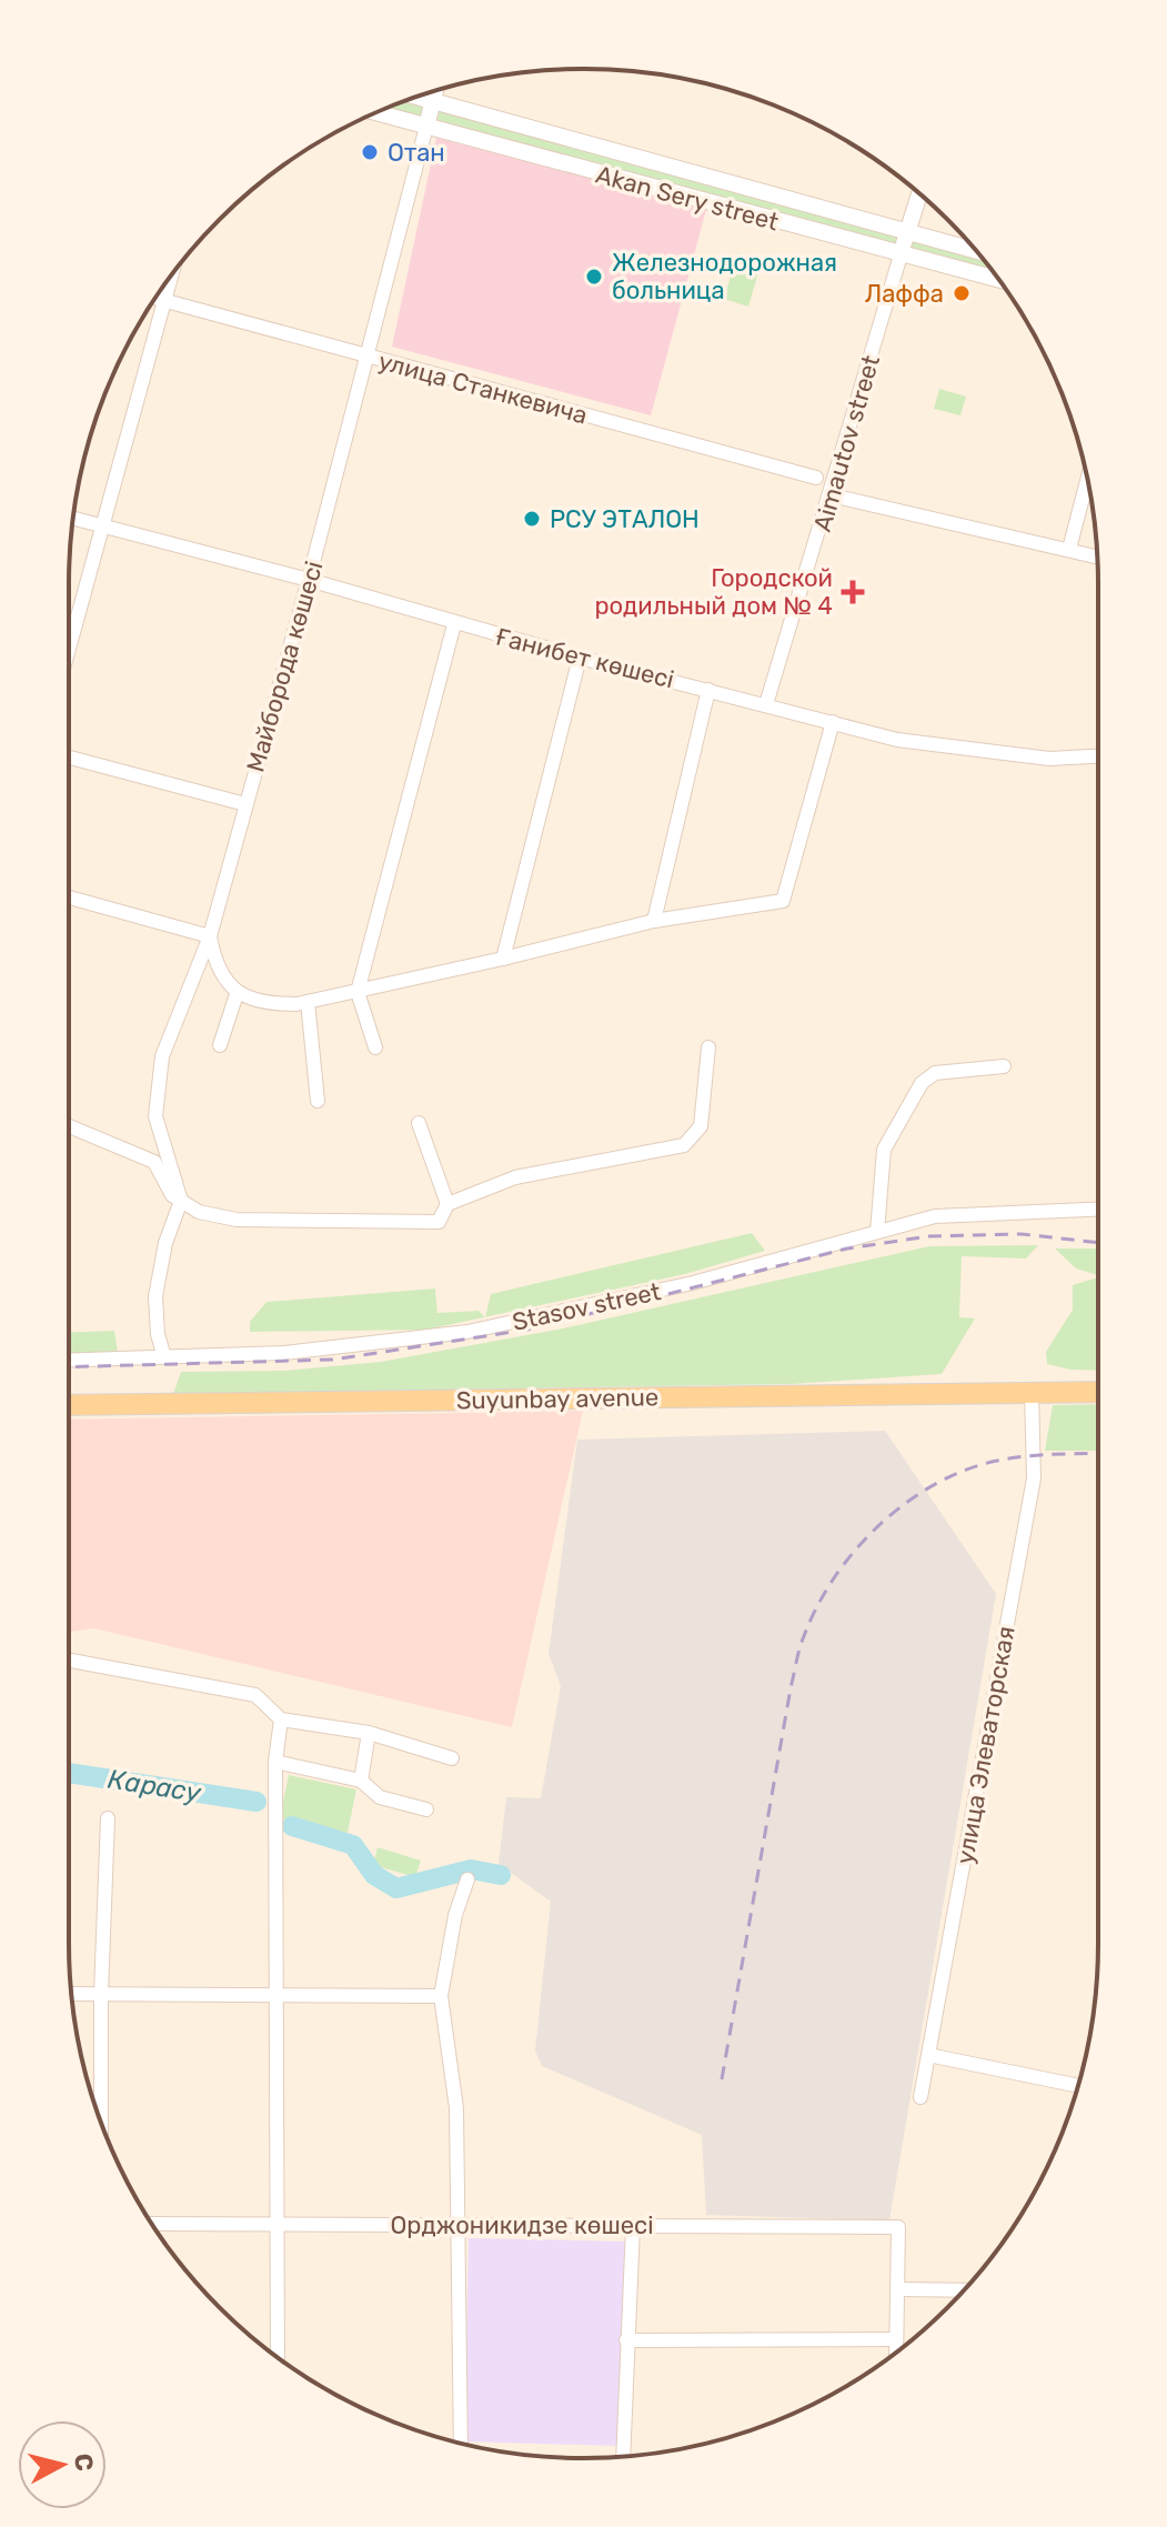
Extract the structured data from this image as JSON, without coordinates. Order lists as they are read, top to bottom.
{
  "streets": {
    "main road": ["Suyunbay avenue"],
    "street": [
      "Akan Sery street",
      "улица Станкевича",
      "Aimautov street",
      "Ғанибет көшесі",
      "Майборода көшесі",
      "Stasov street",
      "улица Элеваторская",
      "Орджоникидзе көшесі"
    ]
  },
  "crossings": [
    ["Akan Sery street", "Aimautov street"],
    ["Akan Sery street", "Майборода көшесі"],
    ["улица Станкевича", "Майборода көшесі"],
    ["Aimautov street", "Ғанибет көшесі"],
    ["Ғанибет көшесі", "Майборода көшесі"],
    ["Suyunbay avenue", "улица Элеваторская"]
  ],
  "water": ["Карасу"],
  "places": {
    "other": [
      "Отан",
      "Железнодорожная больница",
      "Лаффа",
      "РСУ ЭТАЛОН"
    ],
    "health": ["Городской родильный дом № 4"]
  },
  "north": "right"
}
